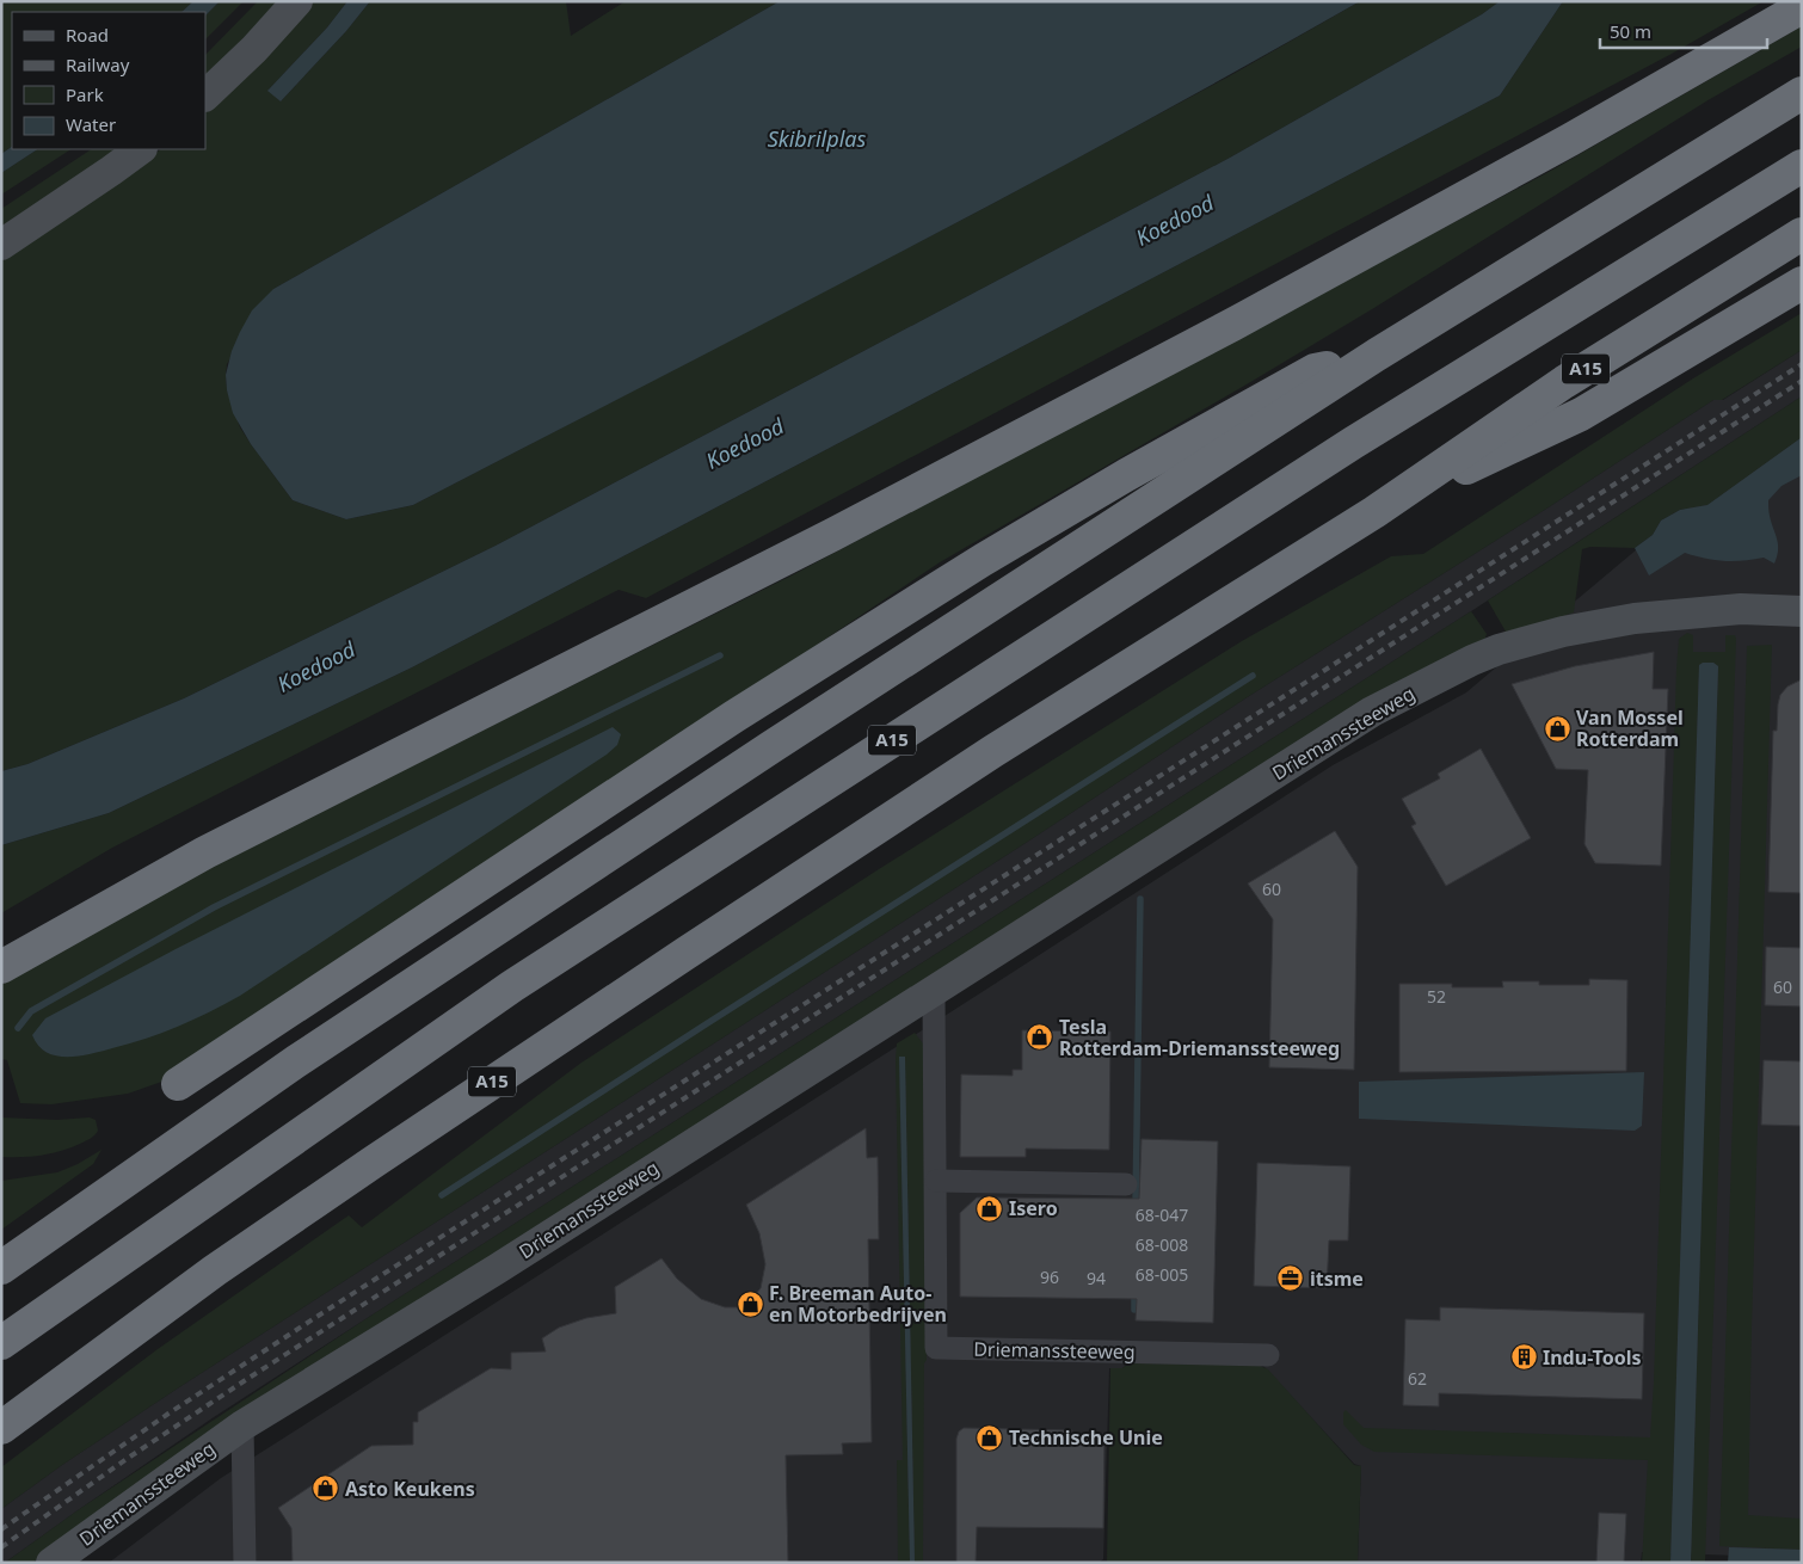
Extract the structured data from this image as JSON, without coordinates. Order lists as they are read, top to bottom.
{
  "streets": {
    "highway": ["A15"],
    "main road": ["Driemanssteeweg"]
  },
  "water": ["Skibrilplas", "Koedood"],
  "places": {
    "shop": [
      "Van Mossel Rotterdam",
      "Tesla Rotterdam-Driemanssteeweg",
      "Isero",
      "F. Breeman Auto- en Motorbedrijven",
      "Technische Unie",
      "Asto Keukens"
    ],
    "office": ["itsme"],
    "building": ["Indu-Tools"]
  },
  "house_numbers": [
    "60",
    "60",
    "52",
    "68-047",
    "68-008",
    "68-005",
    "96",
    "94",
    "62"
  ],
  "legend": [
    "Road",
    "Railway",
    "Park",
    "Water"
  ],
  "scale_bar": "50 m"
}
